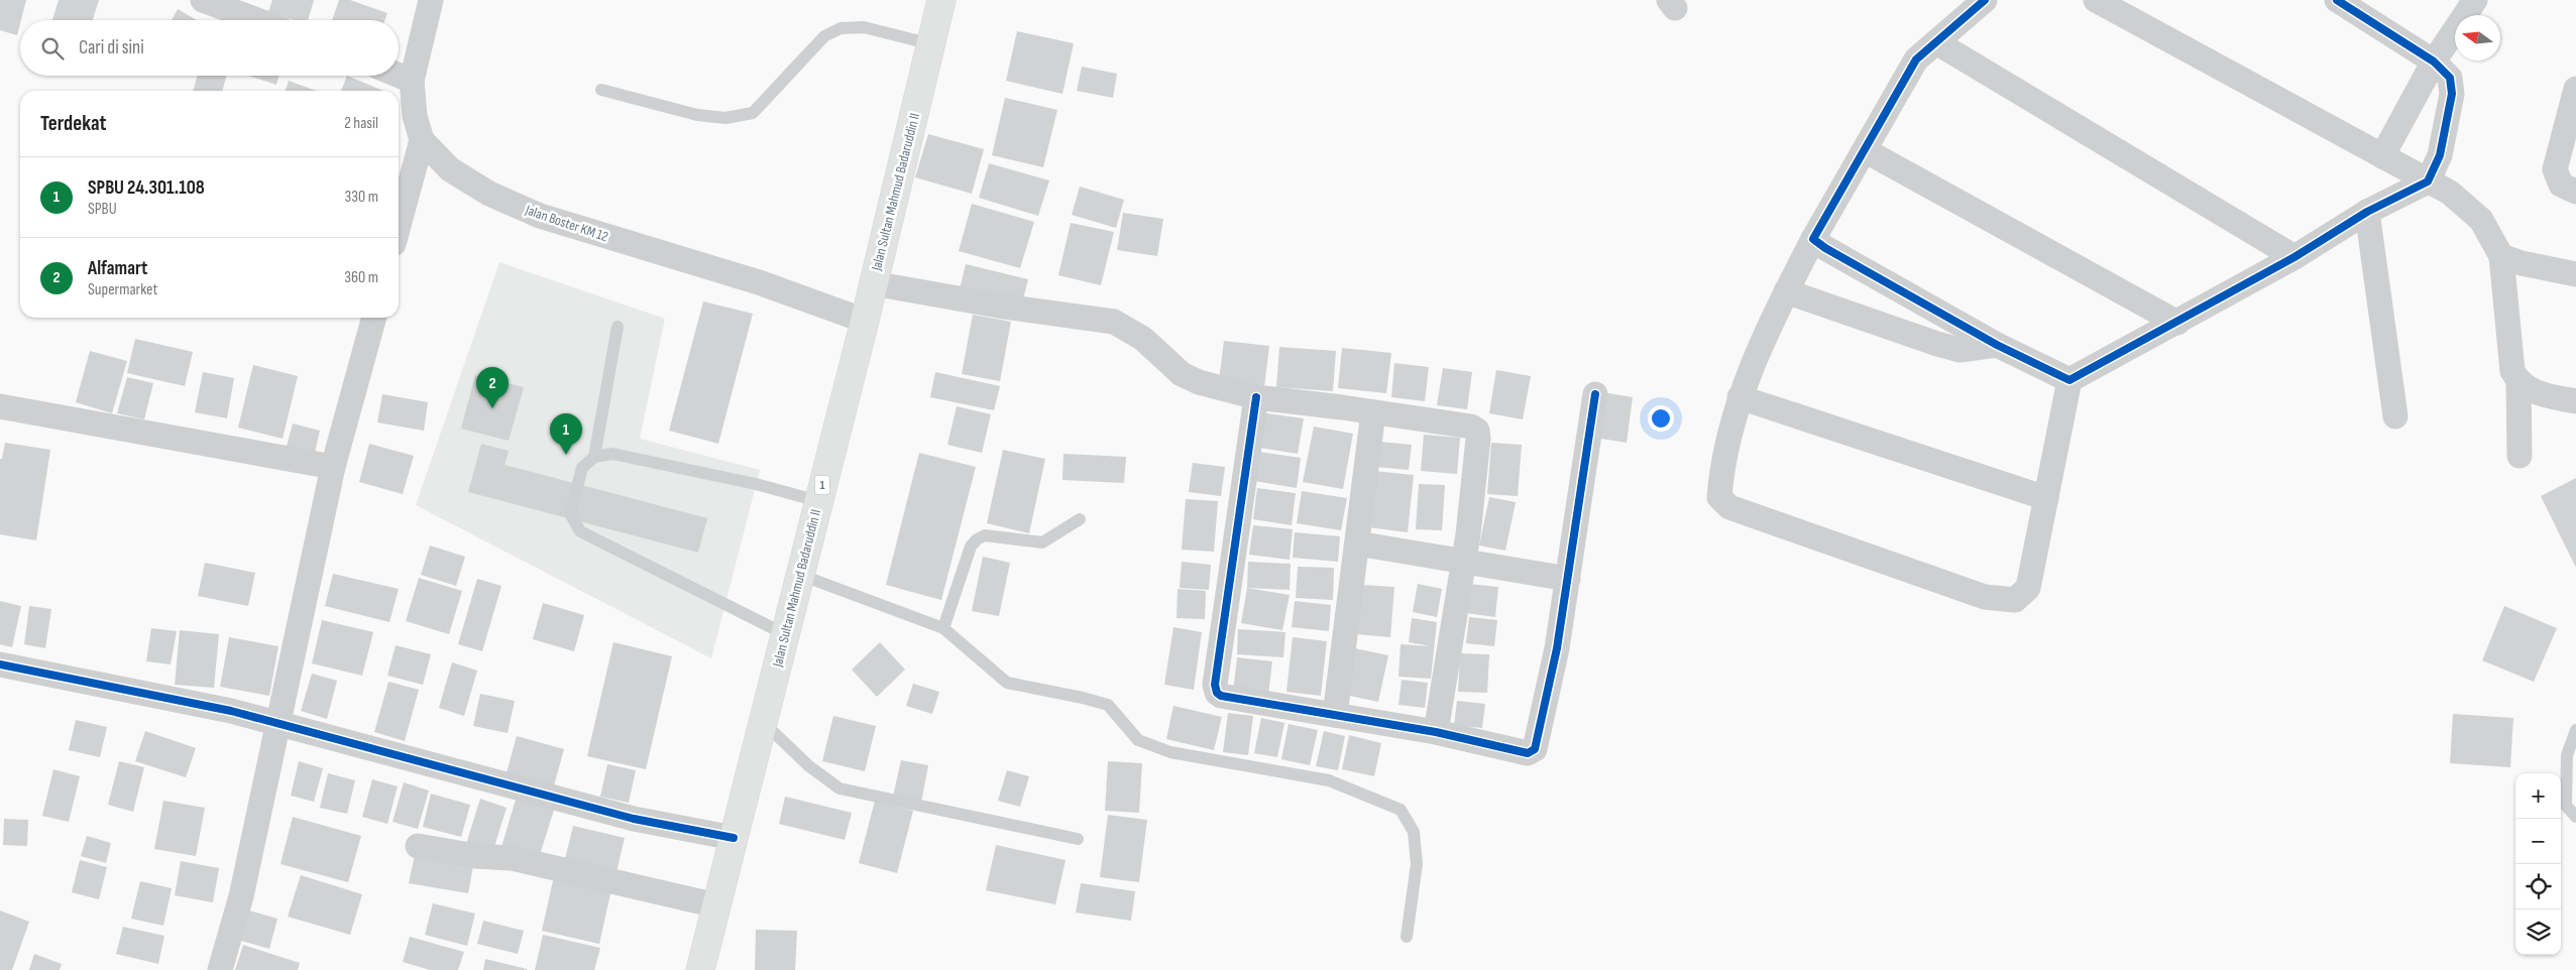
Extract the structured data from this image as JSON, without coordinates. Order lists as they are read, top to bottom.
{
  "streets": {
    "highway": ["Jalan Sultan Mahmud Badaruddin II", "1"],
    "street": ["Jalan Boster KM 12"]
  },
  "crossings": [
    ["Jalan Sultan Mahmud Badaruddin II", "Jalan Boster KM 12"]
  ],
  "north": "left",
  "page": {
    "search": "Cari di sini",
    "heading": ["Terdekat", "2 hasil"],
    "list": [
      {
        "mark": "1",
        "name": "SPBU 24.301.108",
        "note": "SPBU",
        "value": "330 m"
      },
      {
        "mark": "2",
        "name": "Alfamart",
        "note": "Supermarket",
        "value": "360 m"
      }
    ],
    "pins": ["2", "1"],
    "map_buttons": ["+", "−"]
  }
}
